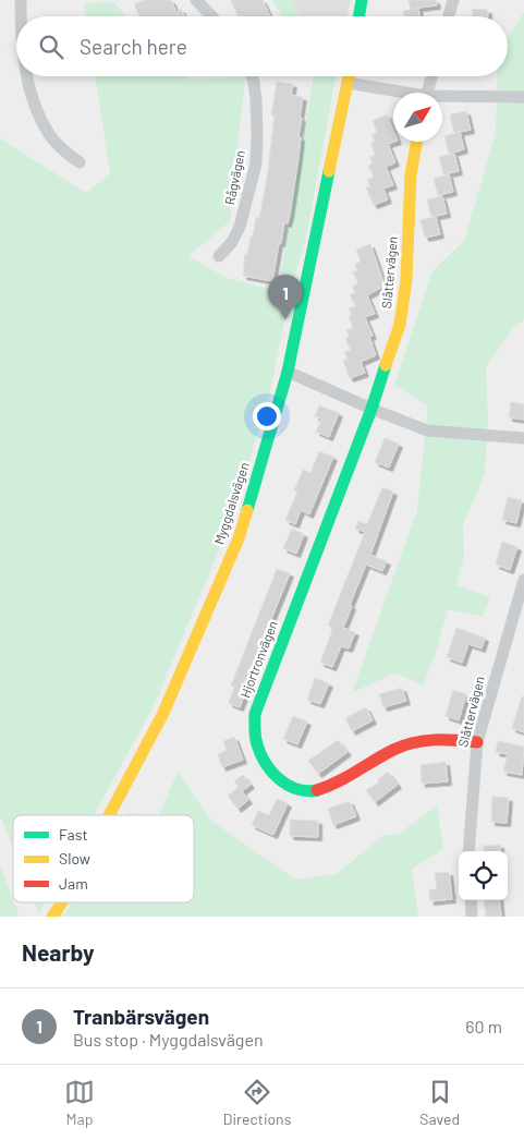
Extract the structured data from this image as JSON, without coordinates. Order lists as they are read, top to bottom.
{
  "streets": {
    "street": [
      "Rågvägen",
      "Slåttervägen",
      "Myggdalsvägen",
      "Hjortronvägen"
    ]
  },
  "crossings": [
    ["Slåttervägen", "Hjortronvägen"]
  ],
  "legend": ["Fast", "Slow", "Jam"],
  "north": "top right",
  "page": {
    "search": "Search here",
    "pins": "1",
    "heading": "Nearby",
    "list": [
      {
        "mark": "1",
        "name": "Tranbärsvägen",
        "note": "Bus stop · Myggdalsvägen",
        "value": "60 m"
      }
    ],
    "nav": ["Map", "Directions", "Saved"]
  }
}
